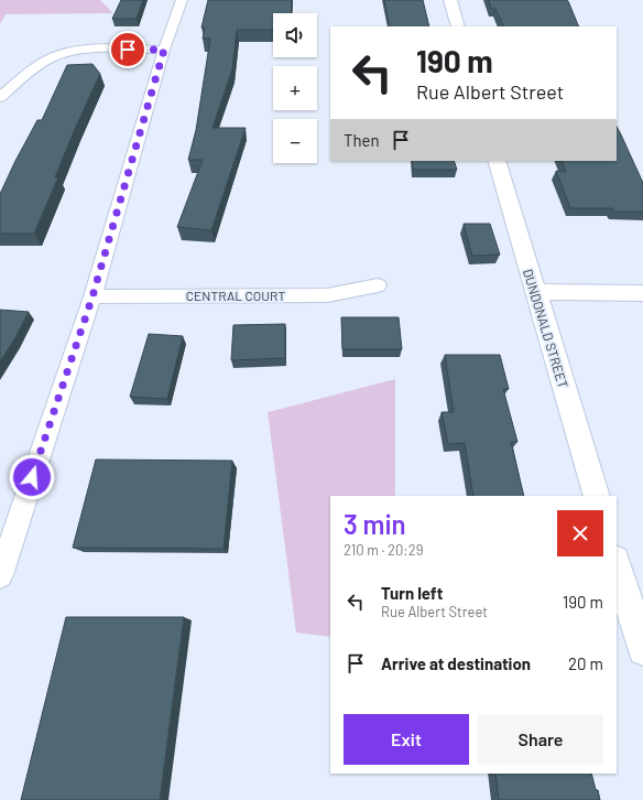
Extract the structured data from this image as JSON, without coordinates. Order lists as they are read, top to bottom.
{
  "streets": {
    "street": ["CENTRAL COURT", "DUNDONALD STREET"]
  },
  "page": {
    "map_buttons": ["+", "−"],
    "turn": ["190 m", "Rue Albert Street"],
    "then": "Then",
    "heading": ["3 min", "210 m · 20:29"],
    "list": [
      {
        "name": "Turn left",
        "note": "Rue Albert Street",
        "value": "190 m"
      },
      {
        "name": "Arrive at destination",
        "value": "20 m"
      }
    ],
    "buttons": ["Exit", "Share"]
  }
}
